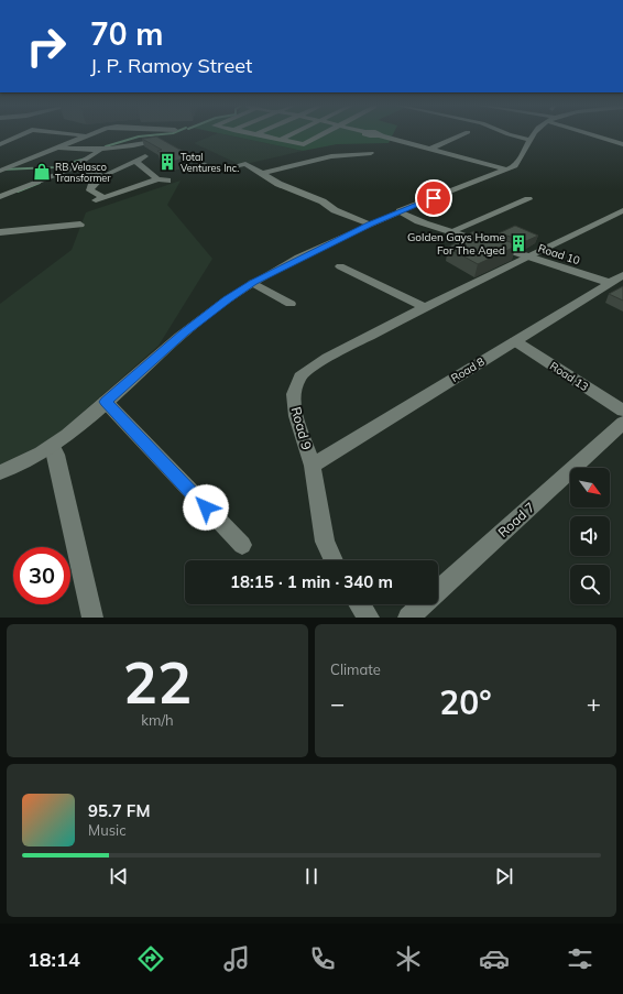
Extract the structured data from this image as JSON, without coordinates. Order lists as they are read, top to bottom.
{
  "streets": {
    "street": [
      "Road 10",
      "Road 8",
      "Road 13",
      "Road 9",
      "Road 7"
    ]
  },
  "crossings": [
    ["Road 10", "Road 8"],
    ["Road 10", "Road 9"],
    ["Road 8", "Road 13"],
    ["Road 8", "Road 9"]
  ],
  "places": {
    "building": ["Total Ventures Inc.", "Golden Gays Home For The Aged"],
    "shop": ["RB Velasco Transformer"]
  },
  "north": "bottom right",
  "page": {
    "turn": ["70 m", "J. P. Ramoy Street"],
    "limit": "30",
    "trip": "18:15 · 1 min · 340 m",
    "tile": [
      ["22", "km/h"],
      "Climate"
    ],
    "heat": ["−", "20°", "+"],
    "song": ["95.7 FM", "Music"],
    "tabs": "18:14"
  }
}
